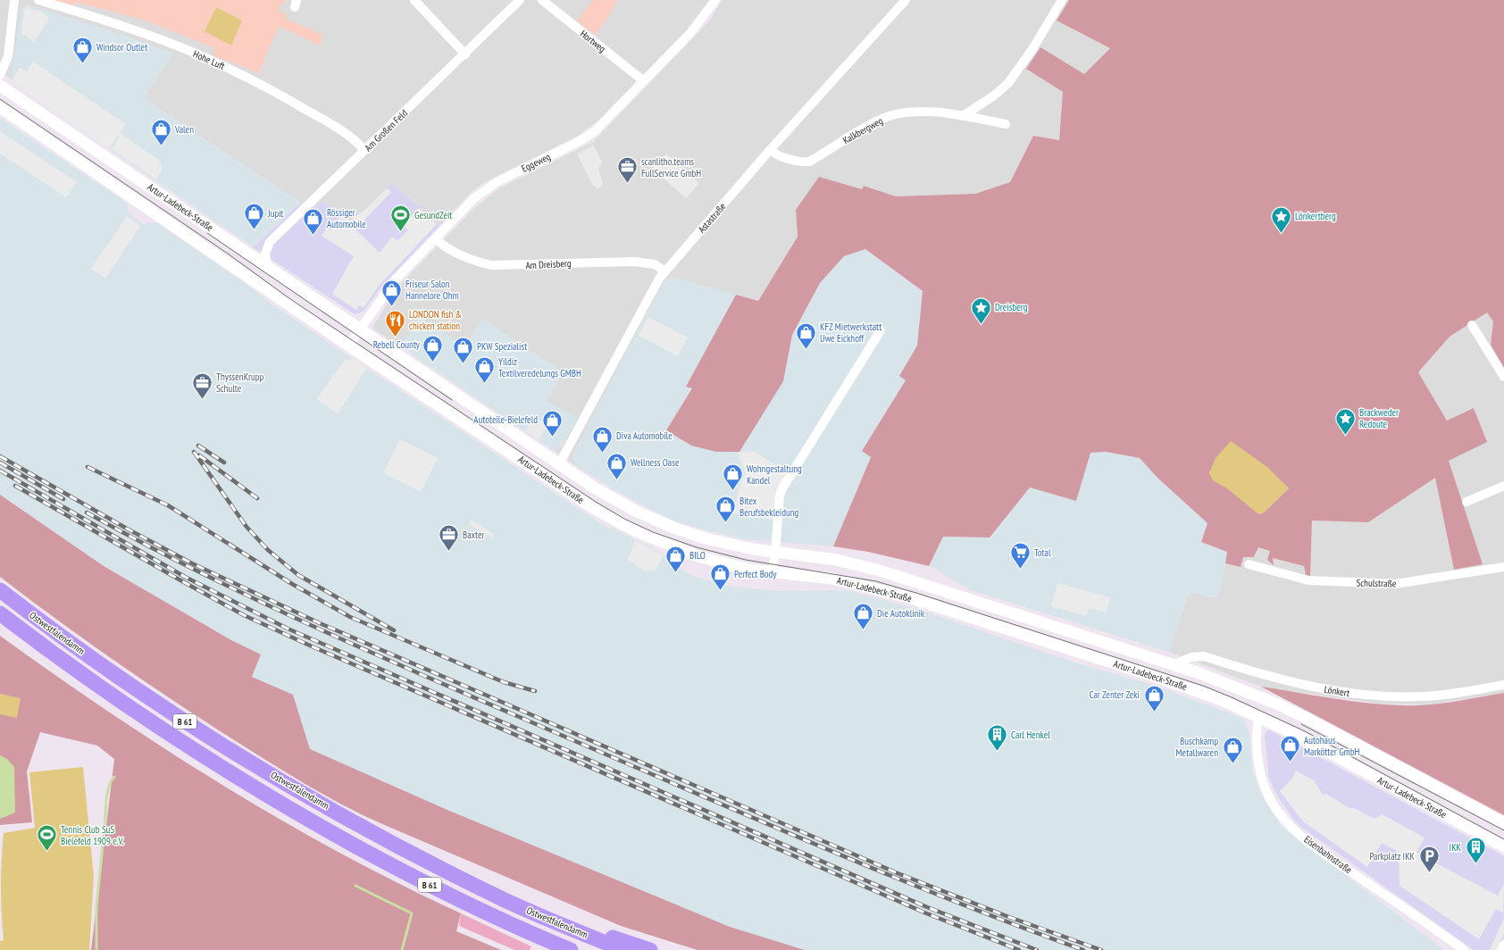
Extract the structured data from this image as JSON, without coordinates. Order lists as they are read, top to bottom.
{
  "streets": {
    "highway": ["Ostwestfalendamm", "B 61"],
    "street": [
      "Hortweg",
      "Hohe Luft",
      "Am Großen Feld",
      "Kalkbergweg",
      "Eggeweg",
      "Artur-Ladebeck-Straße",
      "Astastraße",
      "Am Dreisberg",
      "Schulstraße",
      "Lönkert",
      "Eisenbahnstraße"
    ]
  },
  "crossings": [
    ["Hortweg", "Eggeweg"],
    ["Hohe Luft", "Am Großen Feld"],
    ["Am Großen Feld", "Artur-Ladebeck-Straße"],
    ["Kalkbergweg", "Astastraße"],
    ["Eggeweg", "Artur-Ladebeck-Straße"],
    ["Eggeweg", "Am Dreisberg"],
    ["Artur-Ladebeck-Straße", "Astastraße"],
    ["Artur-Ladebeck-Straße", "Lönkert"],
    ["Artur-Ladebeck-Straße", "Eisenbahnstraße"],
    ["Astastraße", "Am Dreisberg"]
  ],
  "places": {
    "shop": [
      "Windsor Outlet",
      "Valen",
      "Jupit",
      "Rössiger Automobile",
      "Friseur Salon Hannelore Ohm",
      "KFZ Mietwerkstatt Uwe Eickhoff",
      "Rebell County",
      "PKW Spezialist",
      "Yildiz Textilveredelungs GMBH",
      "Autoteile-Bielefeld",
      "Diva Automobile",
      "Wellness Oase",
      "Wohngestaltung Kandel",
      "Bitex Berufsbekleidung",
      "BILO",
      "Perfect Body",
      "Die Autoklinik",
      "Car Zenter Zeki",
      "Autohaus Markötter GmbH",
      "Buschkamp Metallwaren"
    ],
    "office": ["scanlitho.teams FullService GmbH", "ThyssenKrupp Schulte", "Baxter"],
    "sports": ["GesundZeit", "Tennis Club SuS Bielefeld 1909 e.V."],
    "place": ["Lönkertberg", "Dreisberg", "Brackweder Redoute"],
    "restaurant": ["LONDON fish & chicken station"],
    "supermarket": ["Total"],
    "building": ["Carl Henkel", "IKK"],
    "parking": ["Parkplatz IKK"]
  }
}
